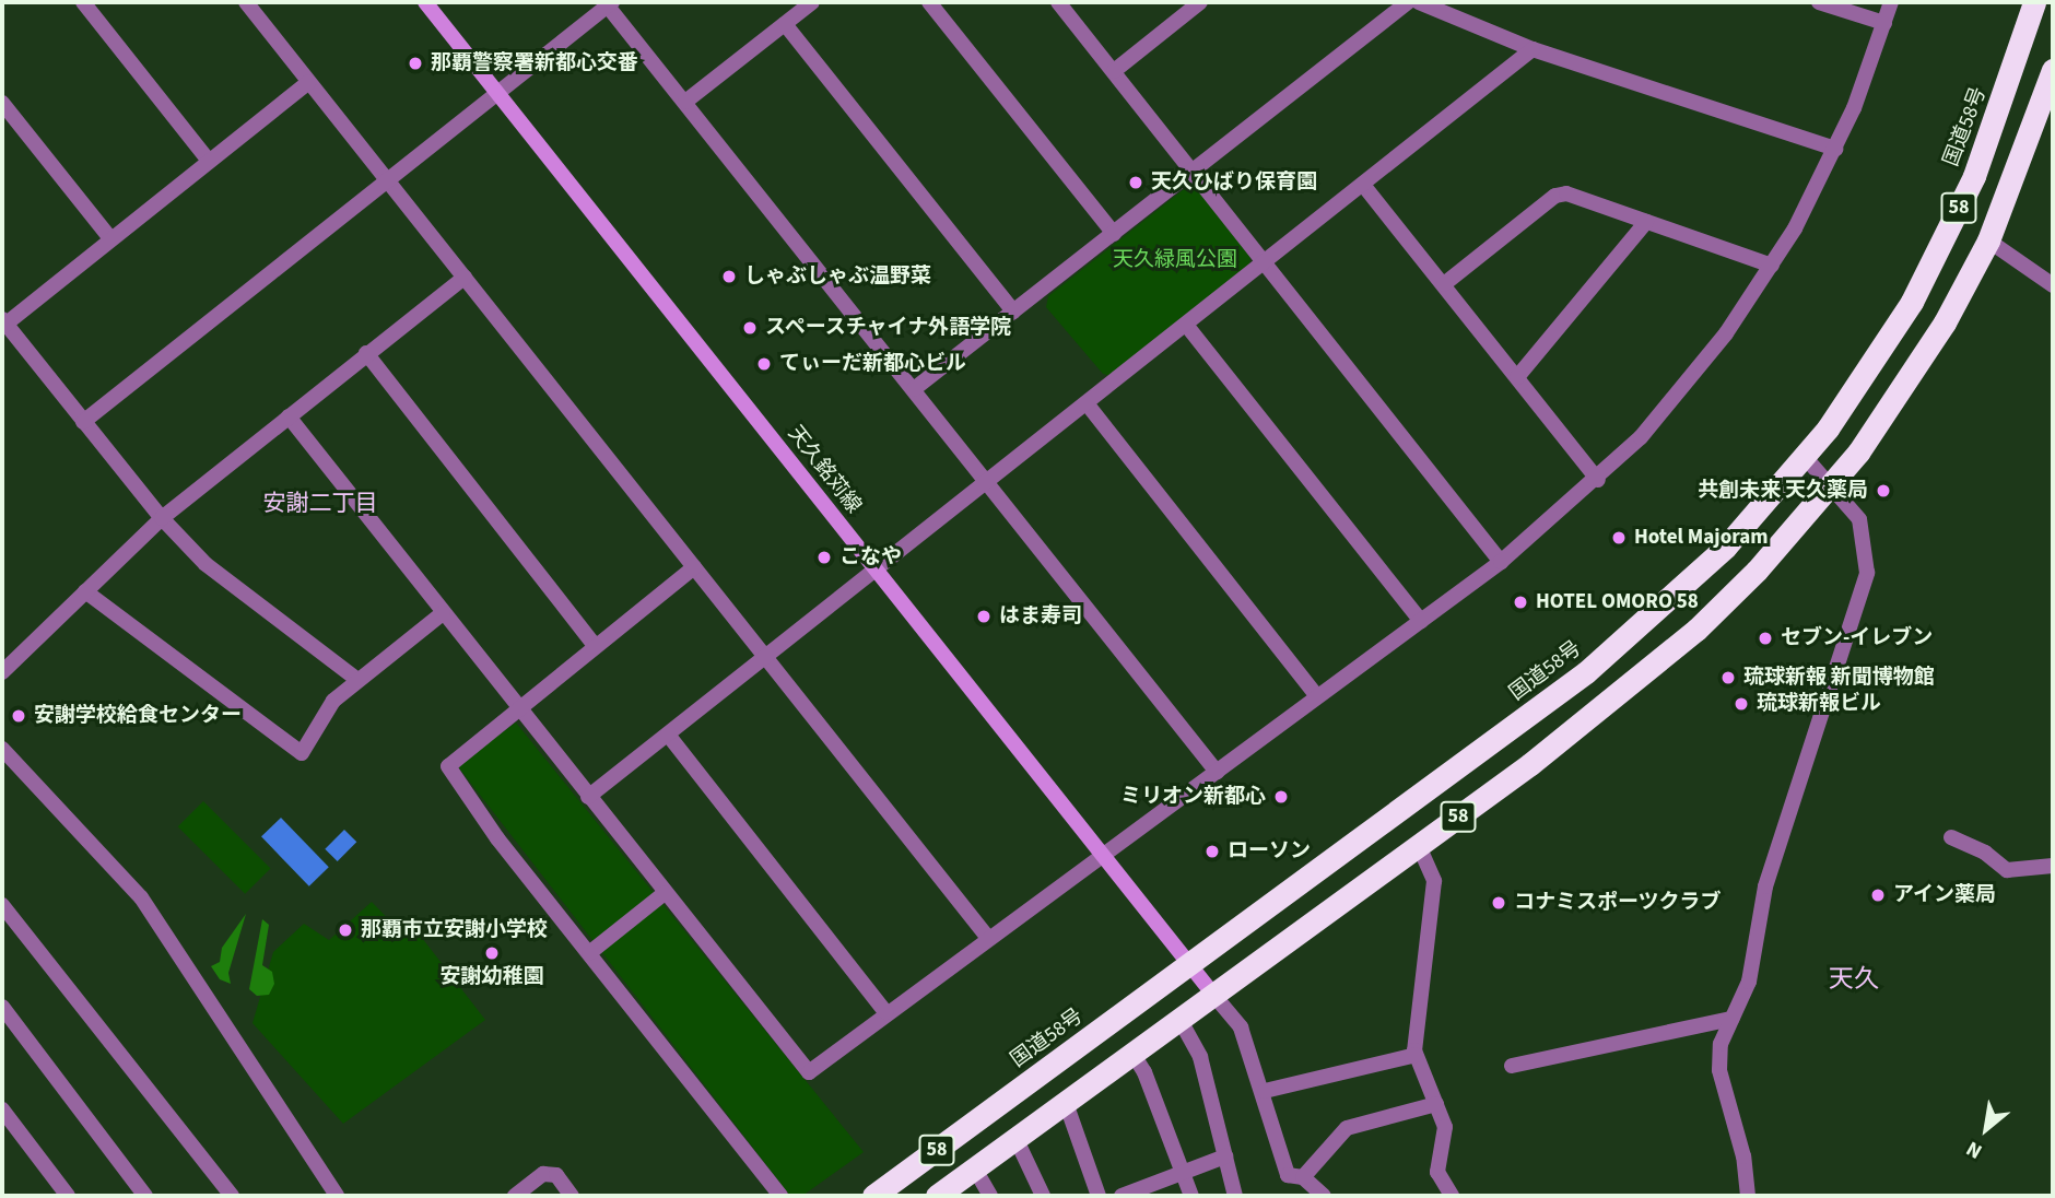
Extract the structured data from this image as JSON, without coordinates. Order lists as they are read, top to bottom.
{
  "streets": {
    "highway": ["国道58号", "58"],
    "street": ["天久銘苅線"]
  },
  "crossings": [
    ["国道58号", "天久銘苅線"],
    ["58", "天久銘苅線"]
  ],
  "districts": ["安謝二丁目", "天久"],
  "parks": ["天久緑風公園"],
  "places": [
    "那覇警察署新都心交番",
    "天久ひばり保育園",
    "しゃぶしゃぶ温野菜",
    "スペースチャイナ外語学院",
    "てぃーだ新都心ビル",
    "共創未来 天久薬局",
    "Hotel Majoram",
    "こなや",
    "HOTEL OMORO 58",
    "はま寿司",
    "セブン-イレブン",
    "琉球新報 新聞博物館",
    "琉球新報ビル",
    "安謝学校給食センター",
    "ミリオン新都心",
    "ローソン",
    "アイン薬局",
    "コナミスポーツクラブ",
    "那覇市立安謝小学校",
    "安謝幼稚園"
  ],
  "north": "bottom left"
}
